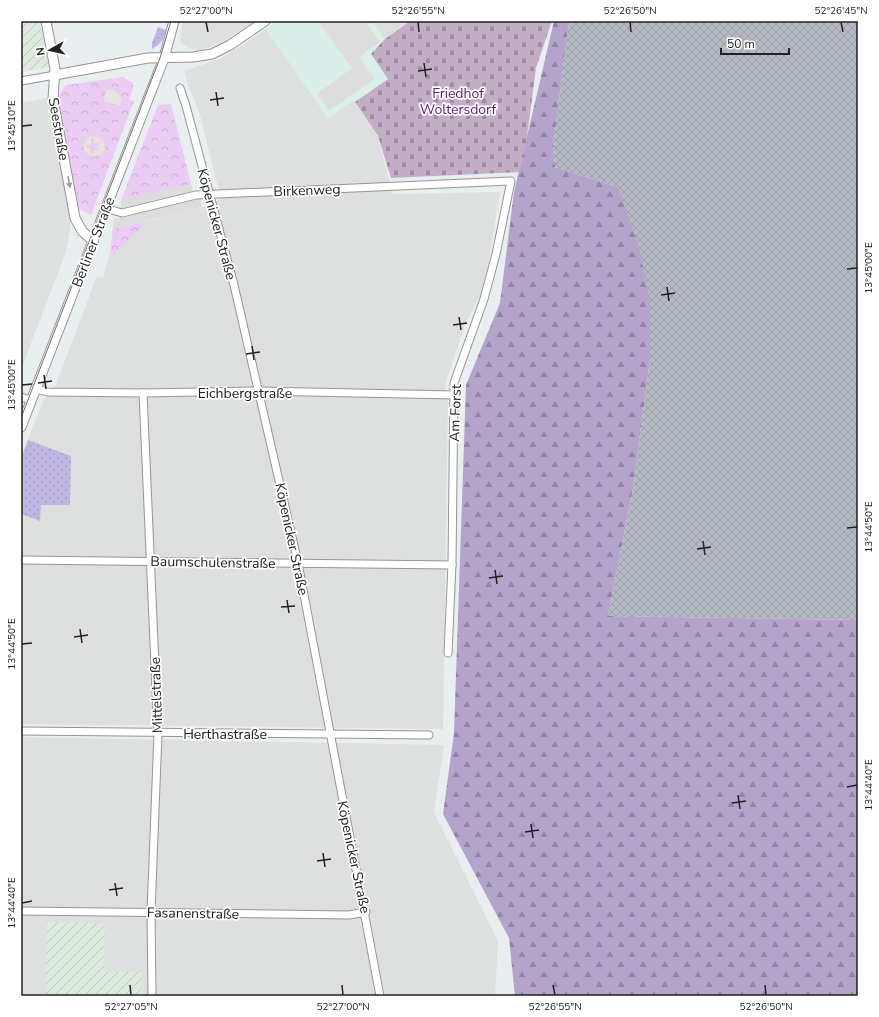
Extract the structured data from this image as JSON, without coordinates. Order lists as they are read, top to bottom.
{
  "streets": {
    "street": [
      "Seestraße",
      "Birkenweg",
      "Köpenicker Straße",
      "Berliner Straße",
      "Eichbergstraße",
      "Am Forst",
      "Baumschulenstraße",
      "Mittelstraße",
      "Herthastraße",
      "Fasanenstraße"
    ]
  },
  "crossings": [
    ["Seestraße", "Berliner Straße"],
    ["Birkenweg", "Köpenicker Straße"],
    ["Birkenweg", "Berliner Straße"],
    ["Birkenweg", "Am Forst"],
    ["Köpenicker Straße", "Eichbergstraße"],
    ["Köpenicker Straße", "Baumschulenstraße"],
    ["Köpenicker Straße", "Herthastraße"],
    ["Köpenicker Straße", "Fasanenstraße"],
    ["Berliner Straße", "Eichbergstraße"],
    ["Eichbergstraße", "Am Forst"],
    ["Eichbergstraße", "Mittelstraße"],
    ["Am Forst", "Baumschulenstraße"],
    ["Baumschulenstraße", "Mittelstraße"],
    ["Mittelstraße", "Herthastraße"],
    ["Mittelstraße", "Fasanenstraße"]
  ],
  "one_way": ["Seestraße"],
  "parks": ["Friedhof Woltersdorf"],
  "scale_bar": "50 m",
  "north": "left",
  "coordinates": [
    "52°27'00\"N",
    "52°26'55\"N",
    "52°26'50\"N",
    "52°26'45\"N",
    "13°45'10\"E",
    "13°45'00\"E",
    "13°44'50\"E",
    "13°44'40\"E",
    "52°27'05\"N"
  ]
}
